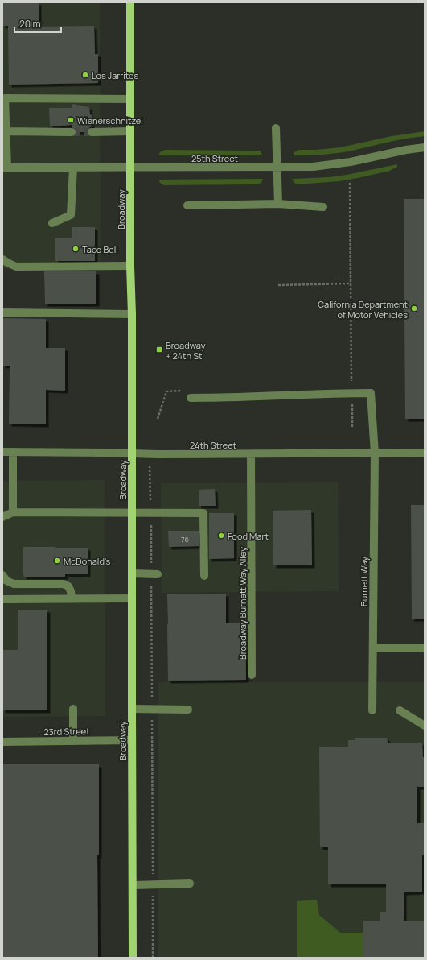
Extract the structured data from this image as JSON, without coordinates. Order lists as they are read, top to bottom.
{
  "streets": {
    "main road": ["Broadway"],
    "street": [
      "25th Street",
      "24th Street",
      "Burnett Way",
      "Broadway Burnett Way Alley",
      "23rd Street"
    ]
  },
  "crossings": [
    ["25th Street", "Broadway"],
    ["Broadway", "24th Street"],
    ["Broadway", "23rd Street"],
    ["24th Street", "Burnett Way"],
    ["24th Street", "Broadway Burnett Way Alley"]
  ],
  "places": {
    "other": [
      "Los Jarritos",
      "Wienerschnitzel",
      "Taco Bell",
      "California Department of Motor Vehicles",
      "Food Mart",
      "McDonald's"
    ],
    "transit": ["Broadway + 24th St"]
  },
  "house_numbers": ["76"],
  "scale_bar": "20 m"
}
